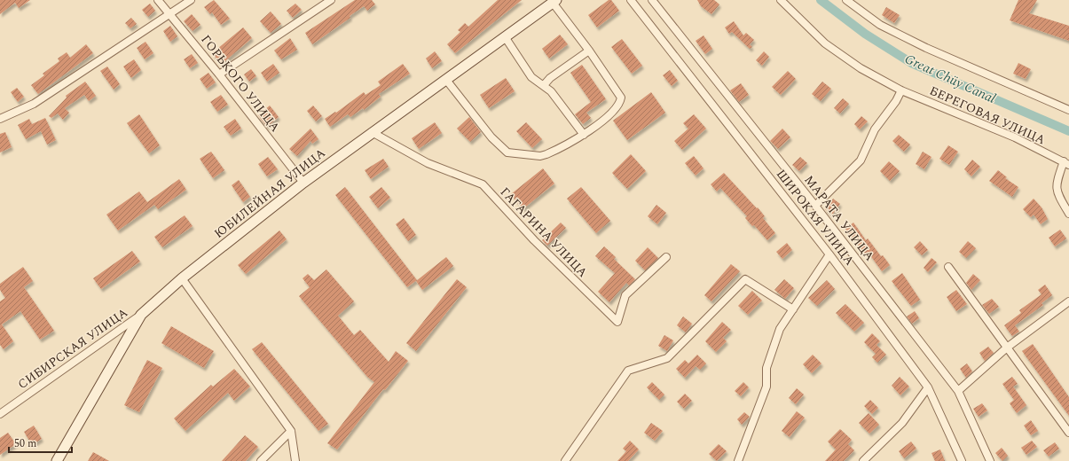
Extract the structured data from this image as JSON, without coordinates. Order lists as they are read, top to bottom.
{
  "streets": {
    "main road": ["ЮБИЛЕЙНАЯ УЛИЦА"],
    "street": [
      "ГОРЬКОГО УЛИЦА",
      "БЕРЕГОВАЯ УЛИЦА",
      "ШИРОКАЯ УЛИЦА",
      "МАРАТА УЛИЦА",
      "ГАГАРИНА УЛИЦА",
      "СИБИРСКАЯ УЛИЦА"
    ]
  },
  "crossings": [
    ["ГОРЬКОГО УЛИЦА", "ЮБИЛЕЙНАЯ УЛИЦА"],
    ["ЮБИЛЕЙНАЯ УЛИЦА", "ГАГАРИНА УЛИЦА"],
    ["ЮБИЛЕЙНАЯ УЛИЦА", "СИБИРСКАЯ УЛИЦА"]
  ],
  "water": ["Great Chüy Canal"],
  "scale_bar": "50 m"
}
